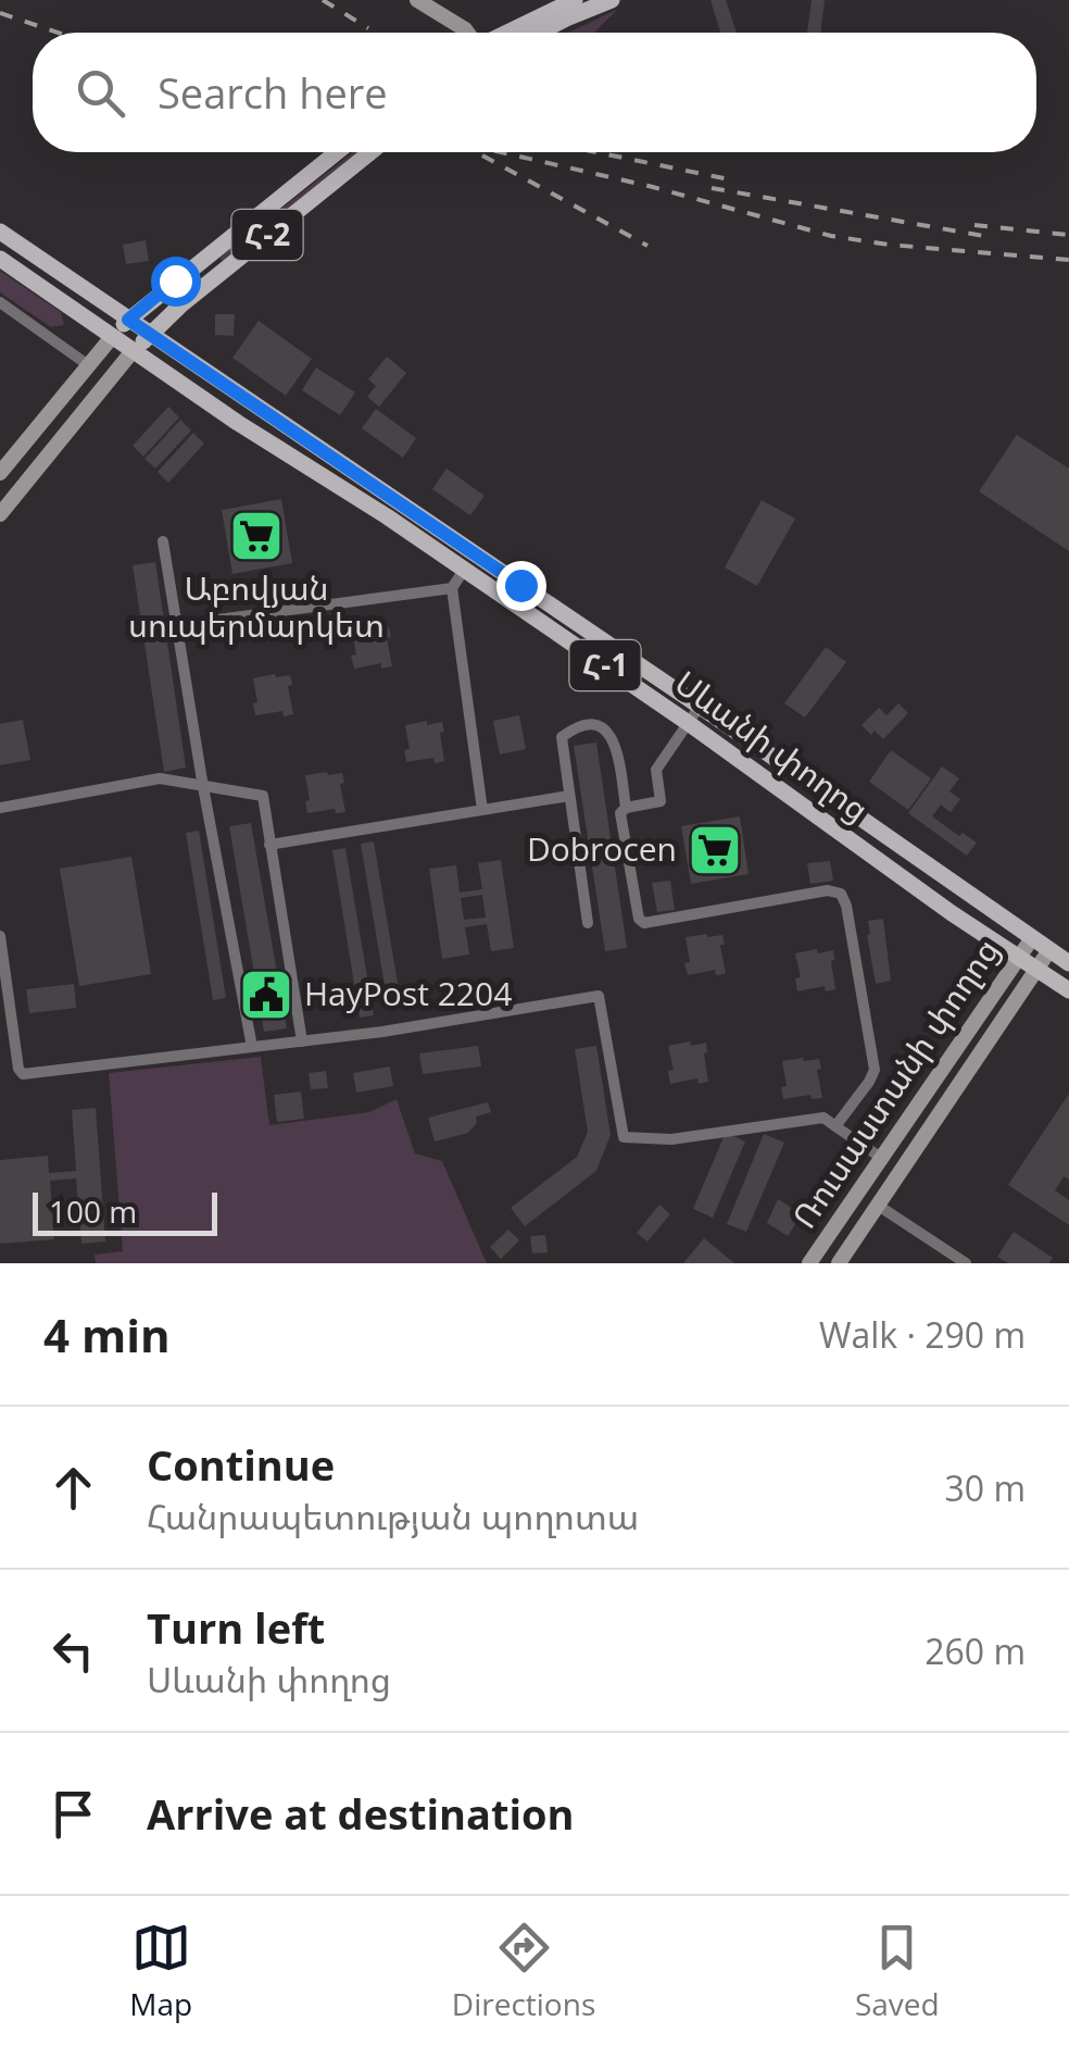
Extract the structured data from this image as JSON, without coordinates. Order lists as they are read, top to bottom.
{
  "streets": {
    "main road": [
      "Հ-2",
      "Հ-1",
      "Սևանի փողոց",
      "Ռուսաստանի փողոց"
    ]
  },
  "crossings": [
    ["Հ-2", "Հ-1"],
    ["Հ-2", "Սևանի փողոց"],
    ["Հ-1", "Սևանի փողոց"],
    ["Սևանի փողոց", "Ռուսաստանի փողոց"]
  ],
  "places": {
    "supermarket": ["Աբովյան սուպերմարկետ", "Dobrocen"],
    "public building": ["HayPost 2204"]
  },
  "scale_bar": "100 m",
  "page": {
    "search": "Search here",
    "scale": "100 m",
    "heading": ["4 min", "Walk · 290 m"],
    "list": [
      ["Continue", "Հանրապետության պողոտա", "30 m"],
      ["Turn left", "Սևանի փողոց", "260 m"],
      "Arrive at destination"
    ],
    "nav": ["Map", "Directions", "Saved"]
  }
}
